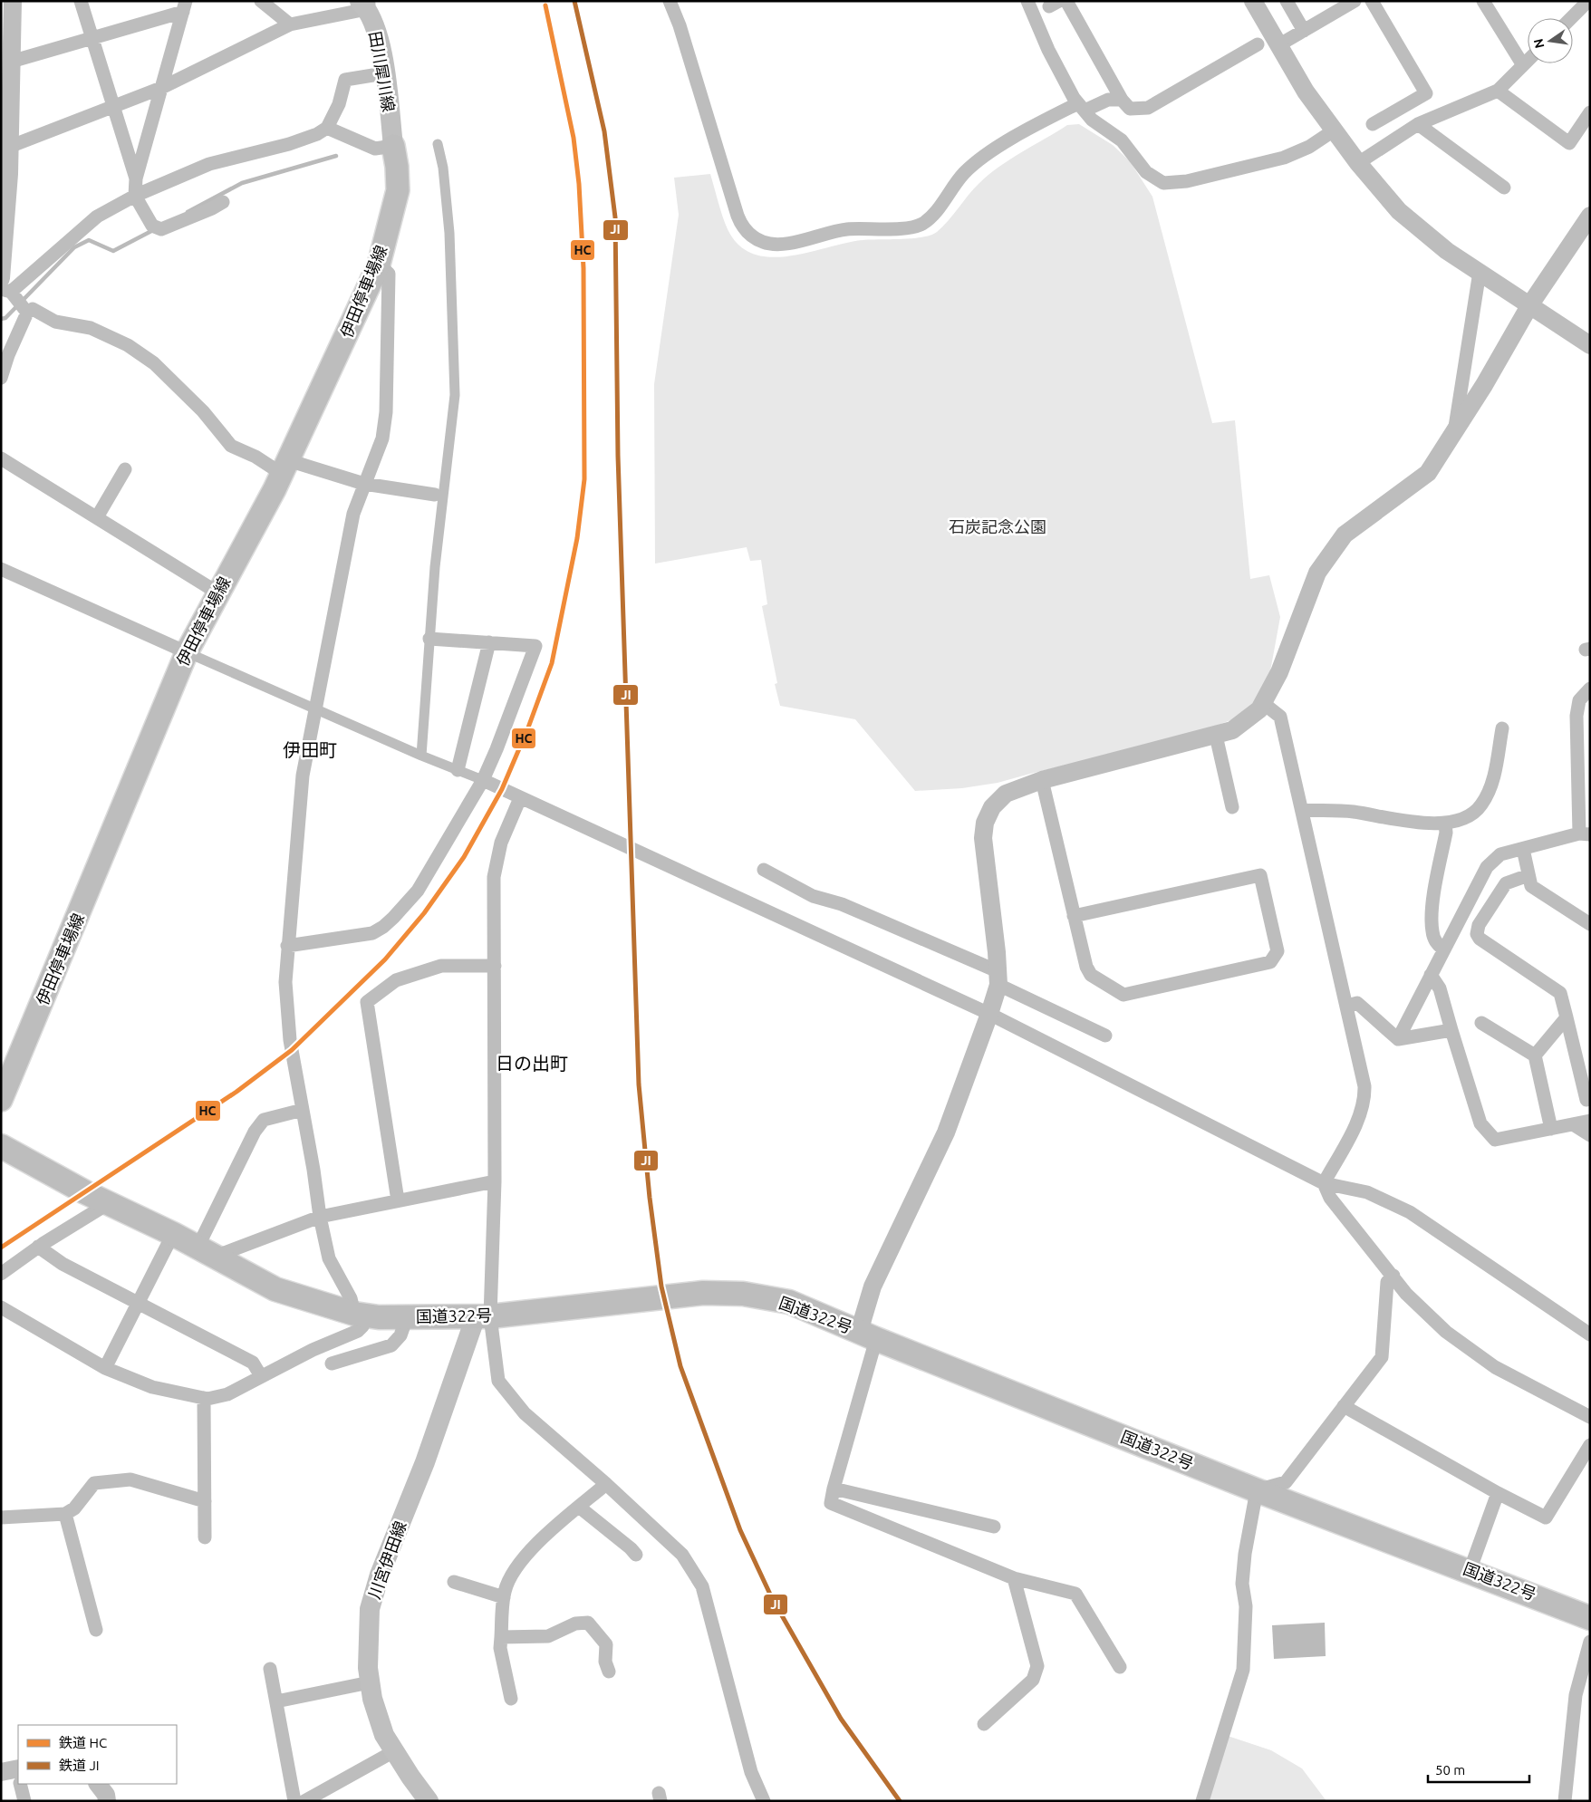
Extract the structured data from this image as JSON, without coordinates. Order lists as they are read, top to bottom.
{
  "streets": {
    "highway": ["国道322号"],
    "main road": ["田川犀川線", "伊田停車場線", "川宮伊田線"]
  },
  "crossings": [
    ["田川犀川線", "伊田停車場線"],
    ["国道322号", "川宮伊田線"]
  ],
  "districts": ["伊田町", "日の出町"],
  "parks": ["石炭記念公園"],
  "lines": ["rail line JI", "rail line HC"],
  "legend": ["鉄道 HC", "鉄道 JI"],
  "scale_bar": "50 m",
  "north": "left"
}
